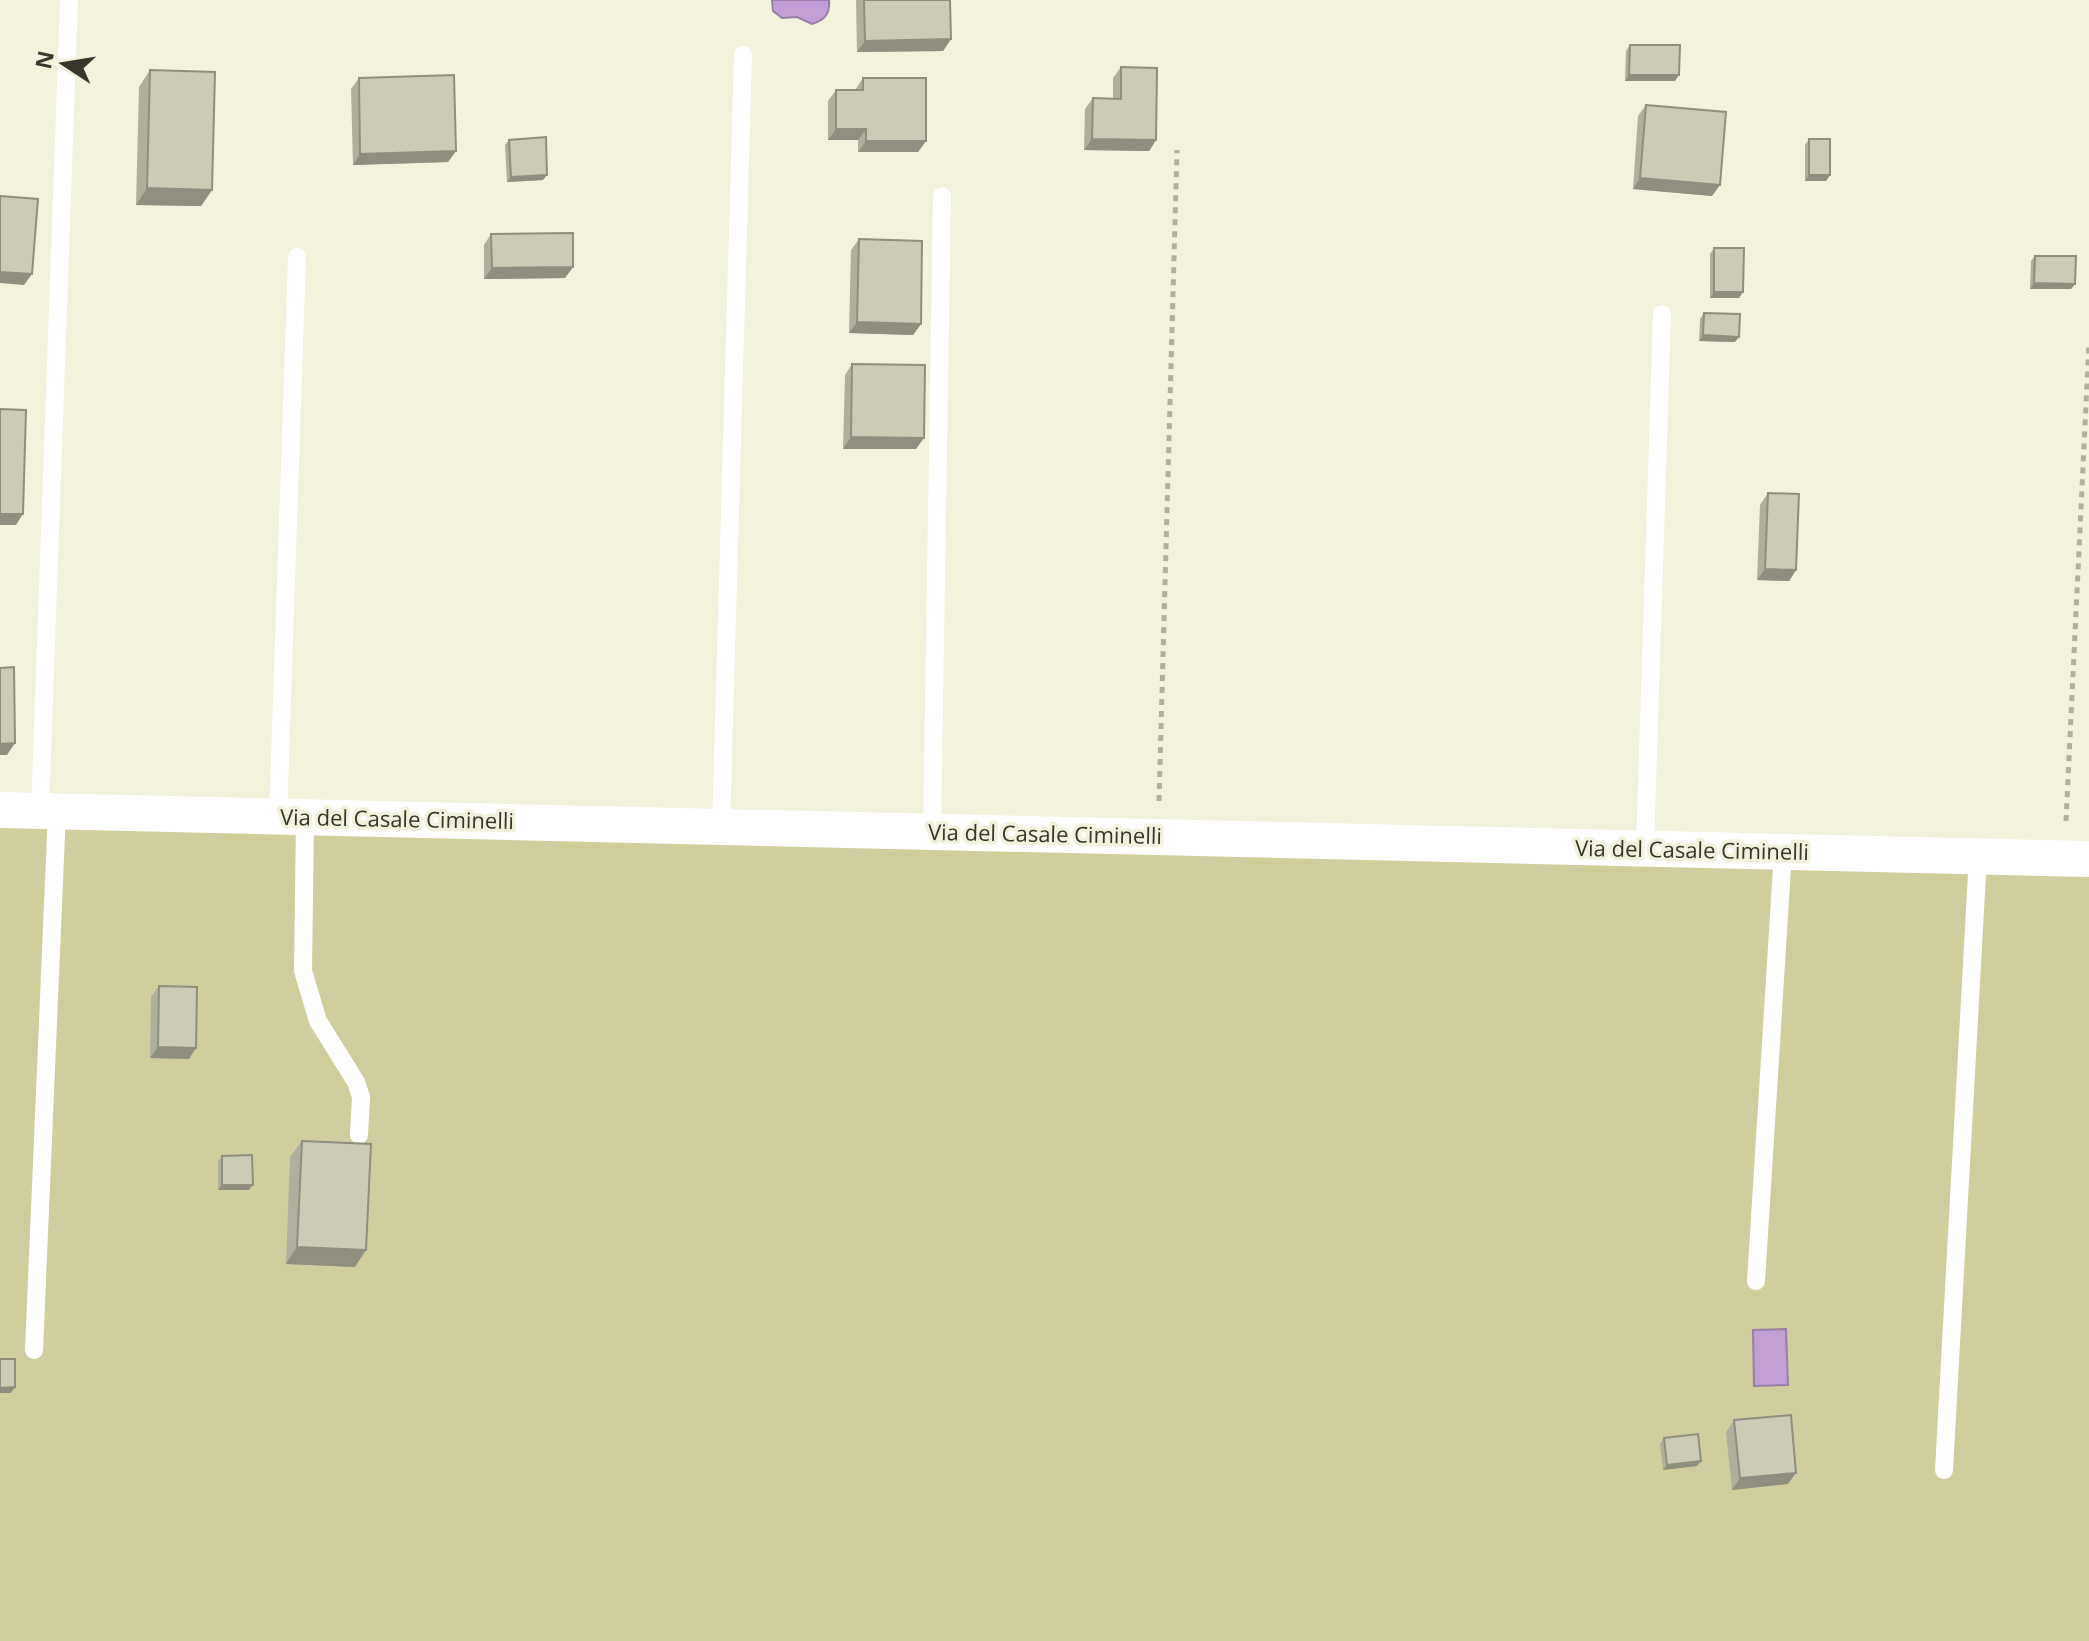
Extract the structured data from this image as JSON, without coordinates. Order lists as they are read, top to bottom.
{
  "streets": {
    "street": ["Via del Casale Ciminelli"]
  },
  "north": "left"
}
